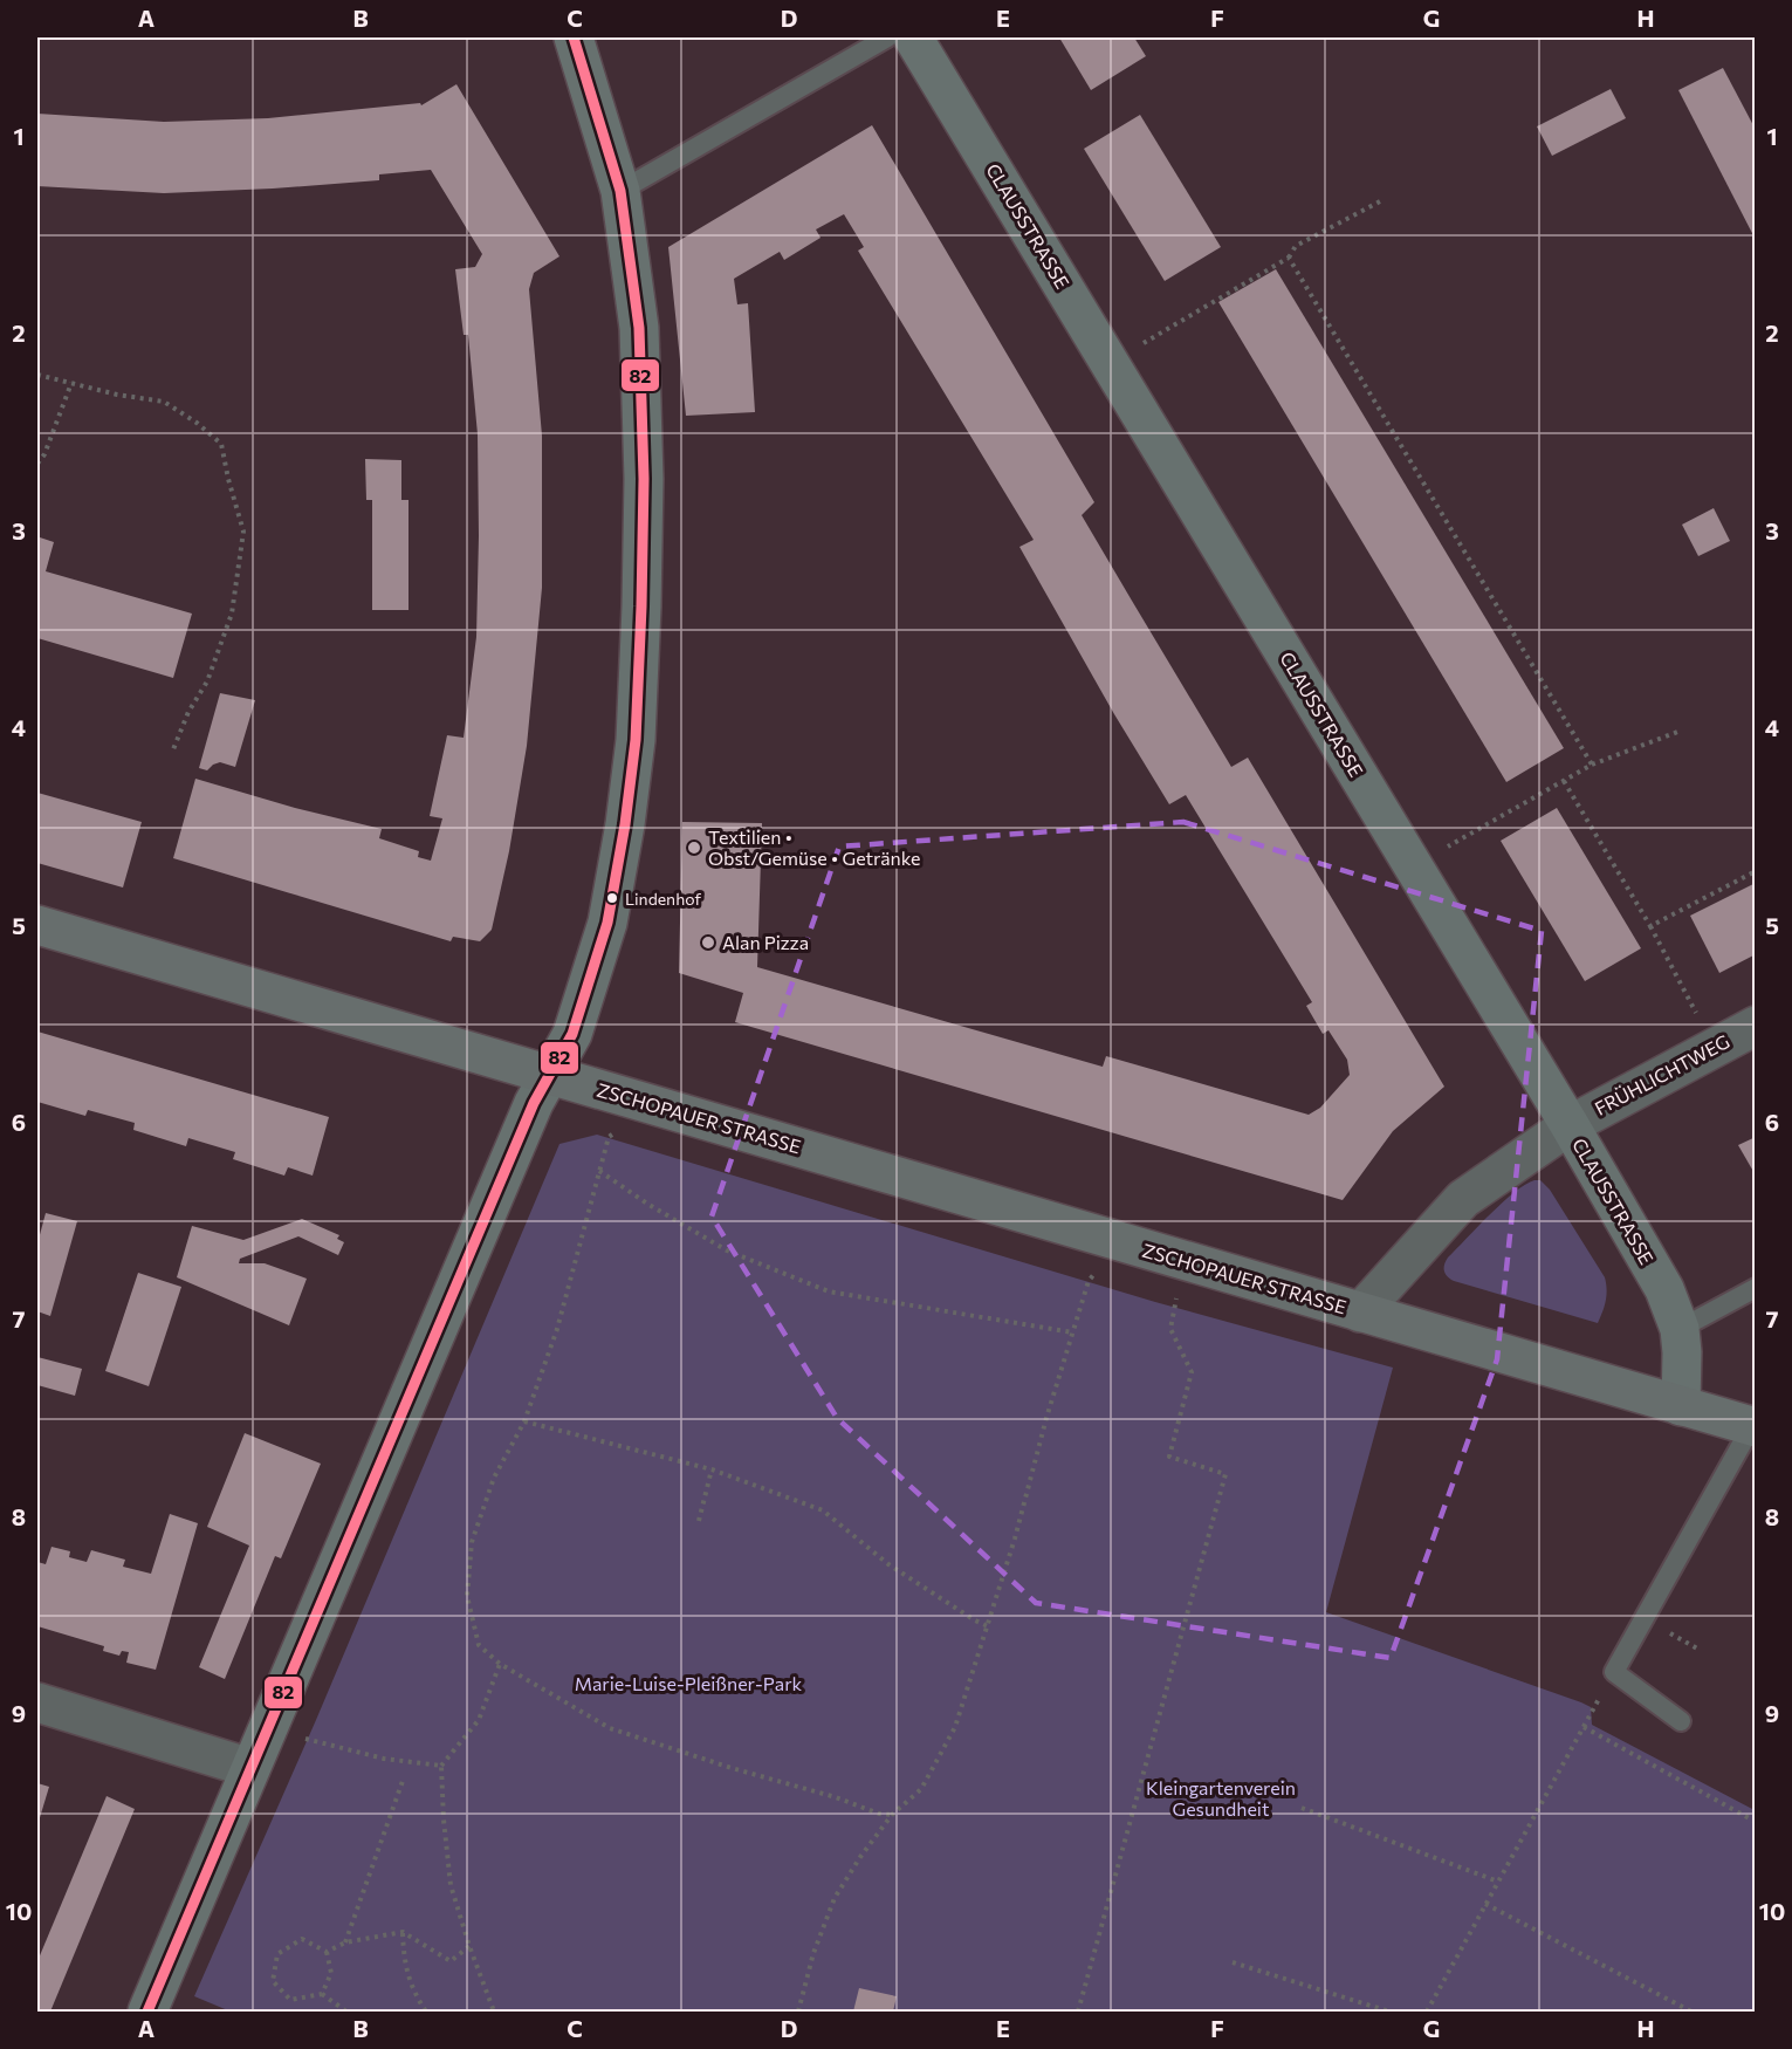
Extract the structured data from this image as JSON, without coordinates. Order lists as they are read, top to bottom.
{
  "streets": {
    "main road": ["CLAUSSTRASSE", "ZSCHOPAUER STRASSE"],
    "street": ["FRÜHLICHTWEG"]
  },
  "crossings": [
    ["CLAUSSTRASSE", "FRÜHLICHTWEG"],
    ["CLAUSSTRASSE", "ZSCHOPAUER STRASSE"],
    ["FRÜHLICHTWEG", "ZSCHOPAUER STRASSE"]
  ],
  "parks": ["Marie-Luise-Pleißner-Park", "Kleingartenverein Gesundheit"],
  "places": ["Textilien • Obst/Gemüse • Getränke", "Lindenhof", "Alan Pizza"],
  "lines": ["transit line 82"],
  "grid": {
    "columns": [
      "A",
      "B",
      "C",
      "D",
      "E",
      "F",
      "G",
      "H"
    ],
    "rows": [
      "1",
      "2",
      "3",
      "4",
      "5",
      "6",
      "7",
      "8",
      "9",
      "10"
    ]
  }
}
